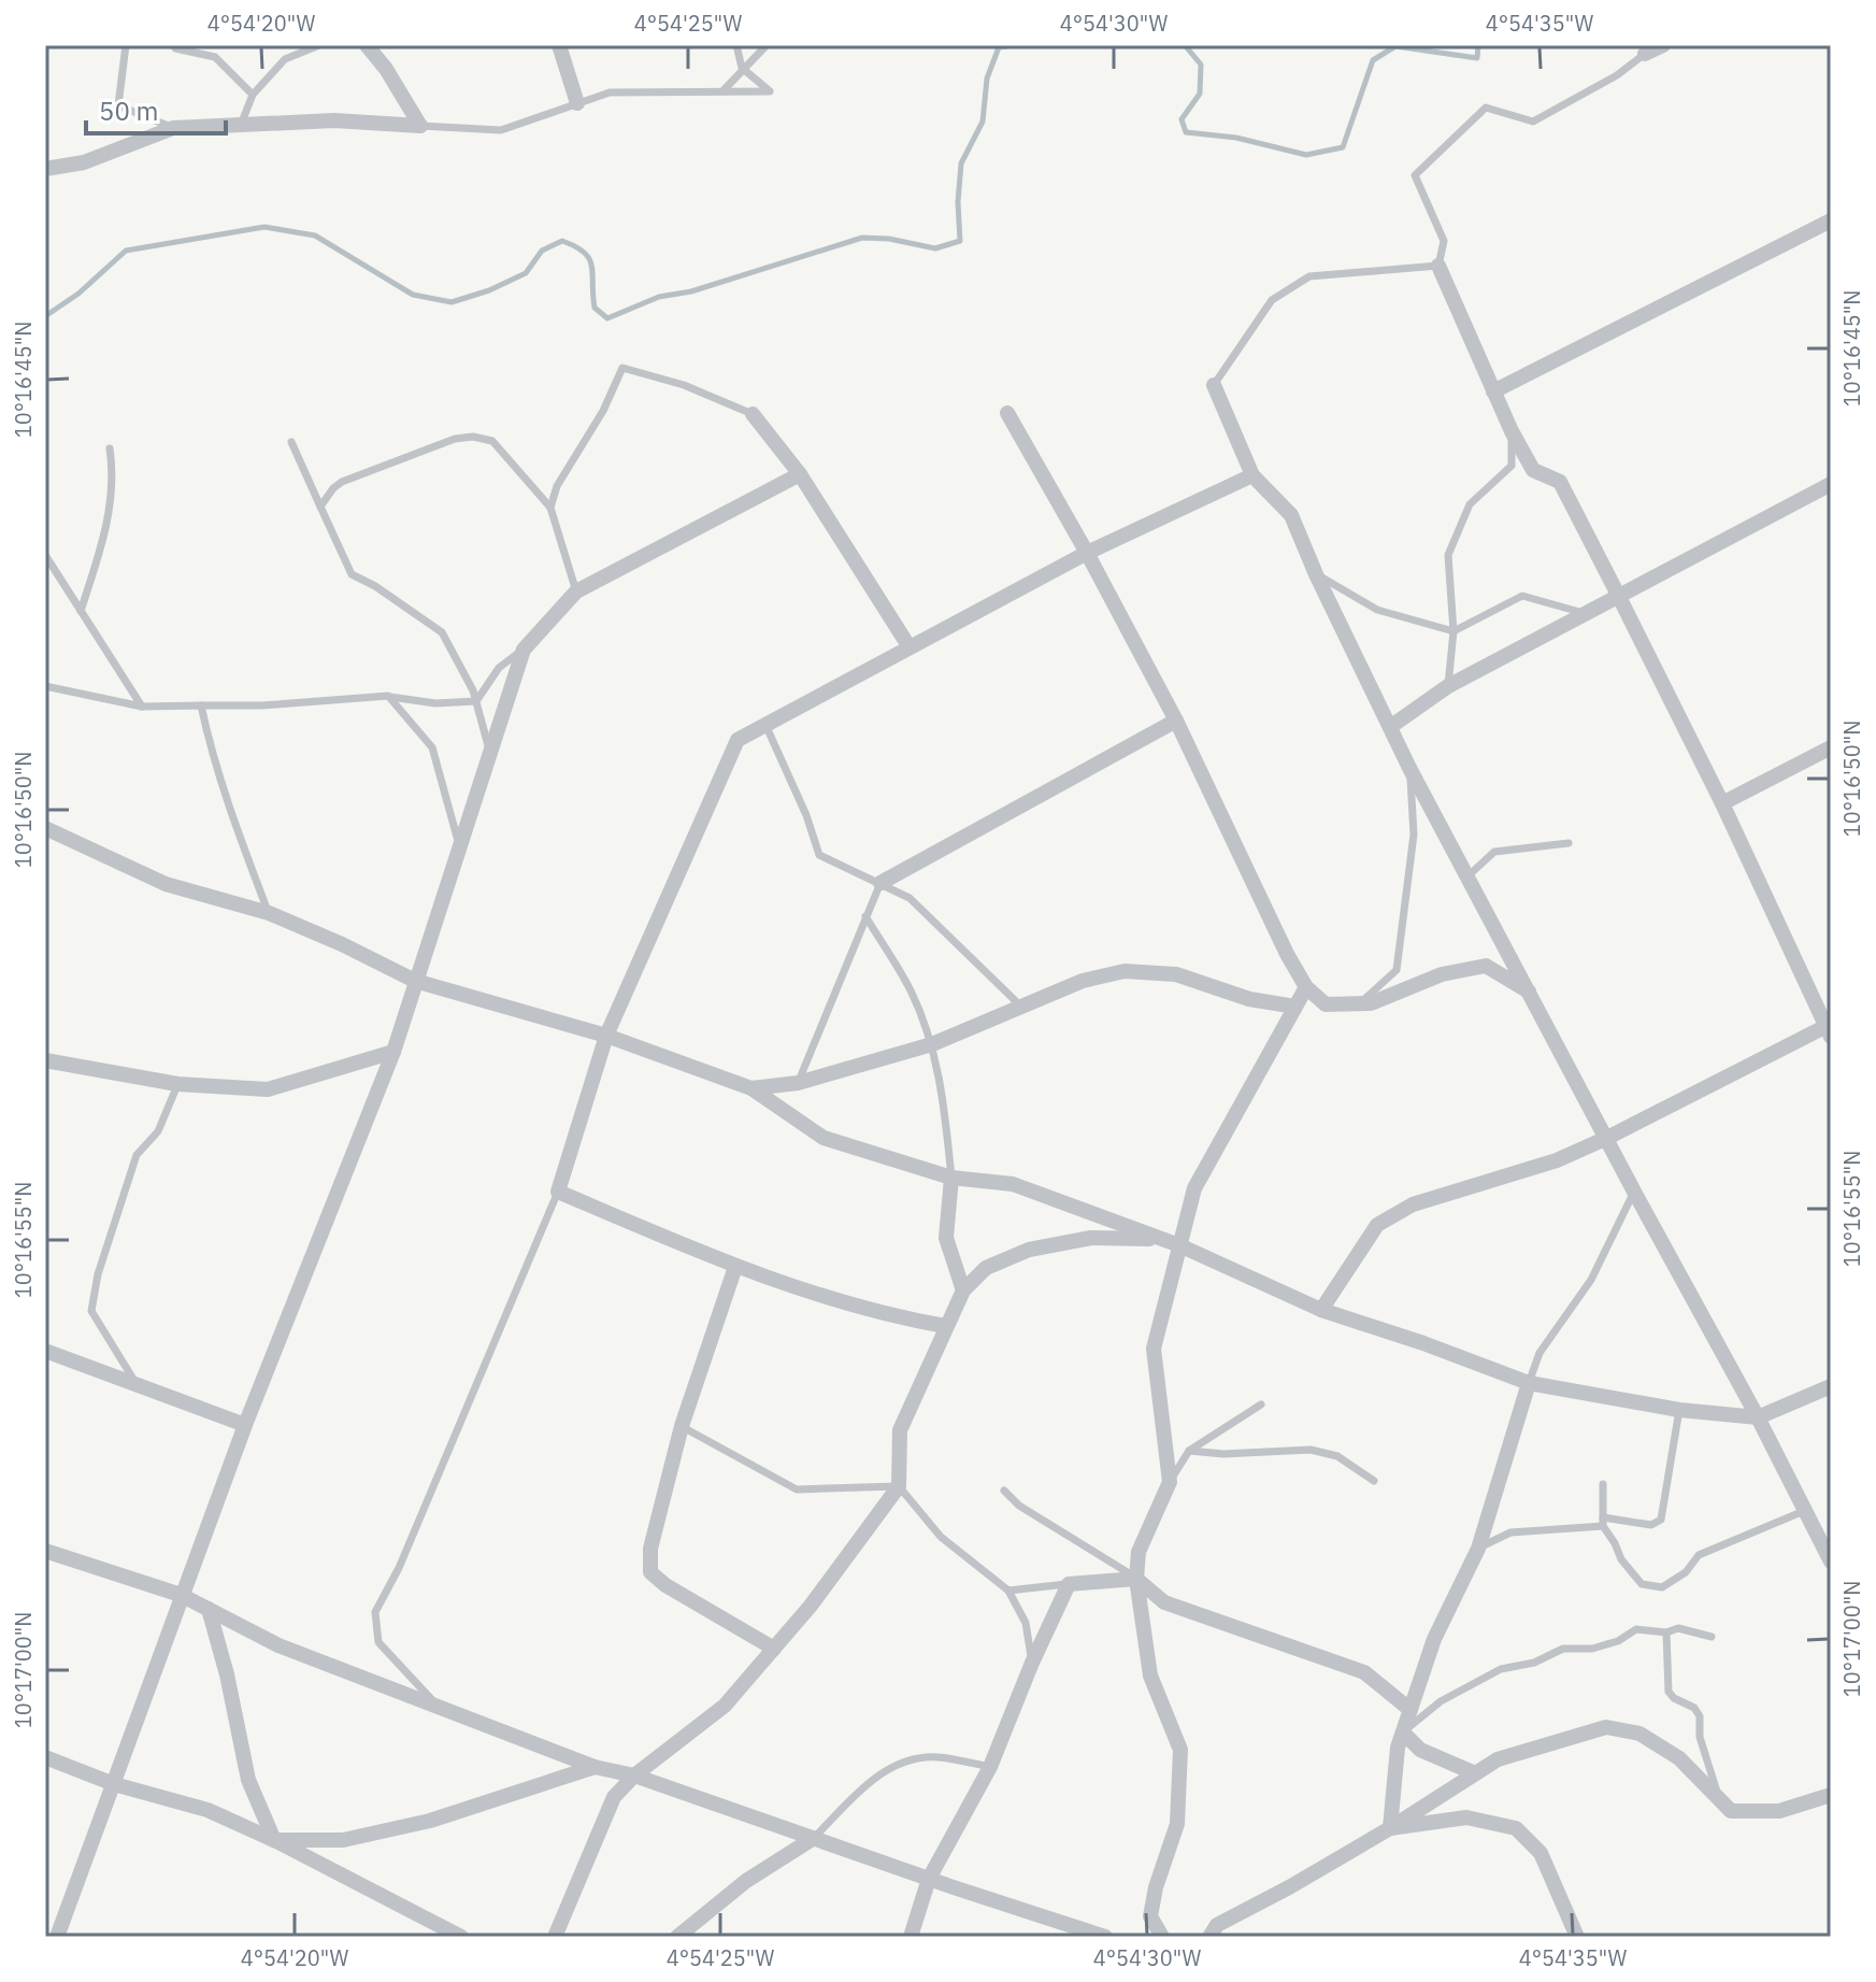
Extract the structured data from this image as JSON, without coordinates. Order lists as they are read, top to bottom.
{
  "scale_bar": "50 m",
  "coordinates": [
    "4°54'20\"W",
    "4°54'25\"W",
    "4°54'30\"W",
    "4°54'35\"W",
    "10°16'45\"N",
    "10°16'50\"N",
    "10°16'55\"N",
    "10°17'00\"N"
  ]
}
